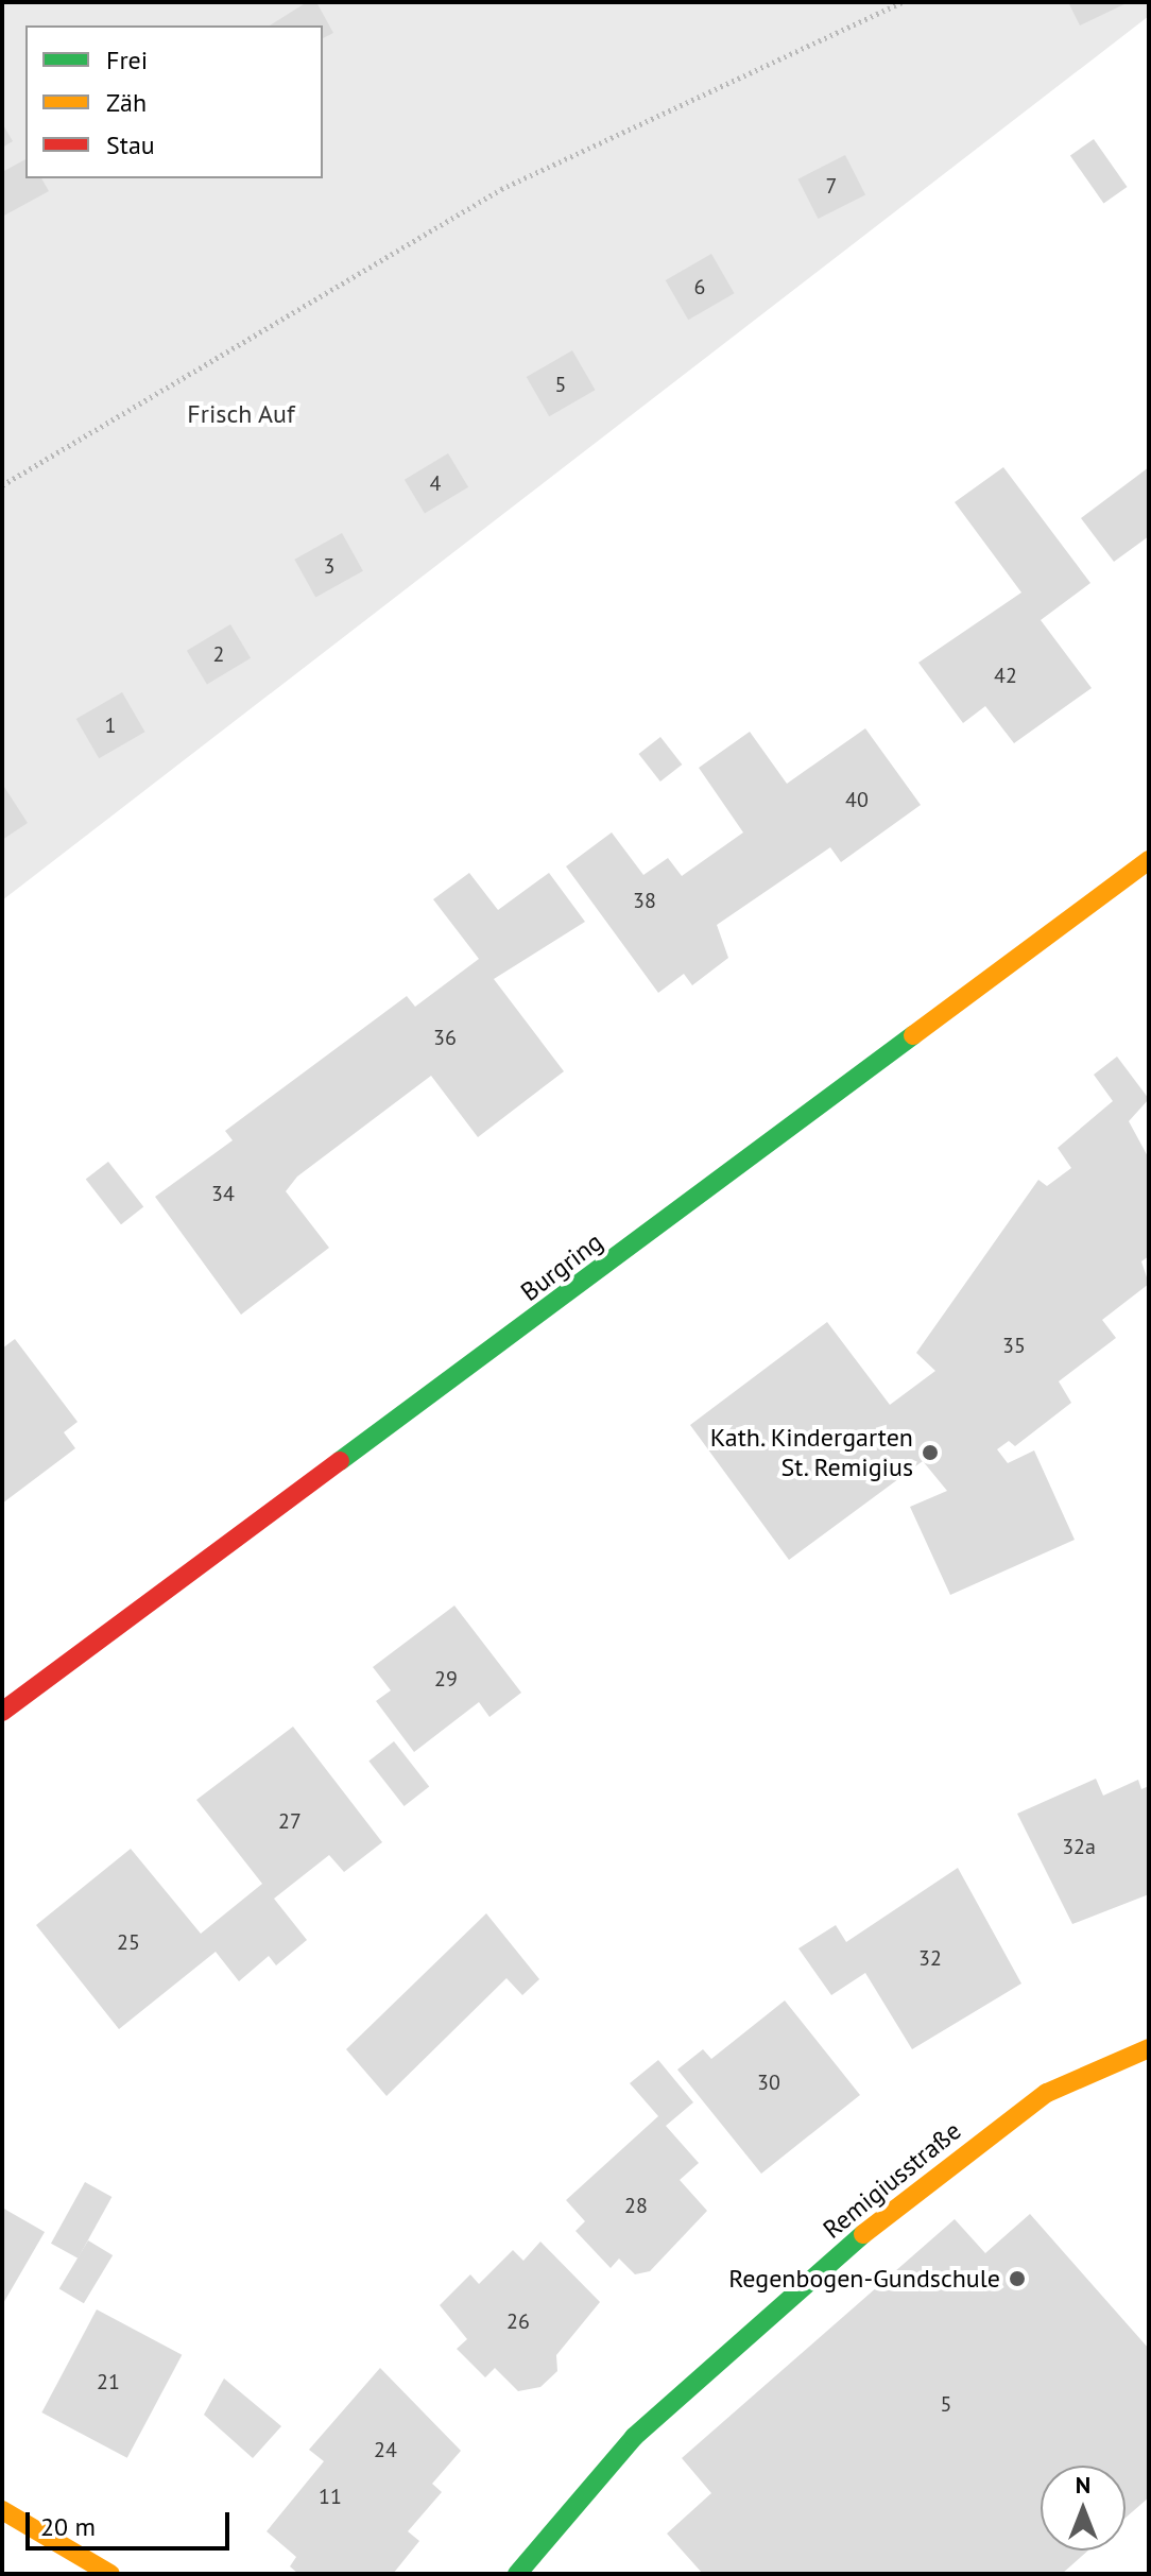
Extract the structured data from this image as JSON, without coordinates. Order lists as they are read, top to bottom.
{
  "streets": {
    "main road": ["Burgring", "Remigiusstraße"]
  },
  "parks": ["Frisch Auf"],
  "places": ["Kath. Kindergarten St. Remigius", "Regenbogen-Gundschule"],
  "house_numbers": [
    "7",
    "6",
    "5",
    "4",
    "3",
    "2",
    "42",
    "1",
    "40",
    "38",
    "36",
    "34",
    "35",
    "29",
    "27",
    "32a",
    "25",
    "32",
    "30",
    "28",
    "26",
    "21",
    "5",
    "24",
    "11"
  ],
  "legend": ["Frei", "Zäh", "Stau"],
  "scale_bar": "20 m",
  "north": "top"
}
